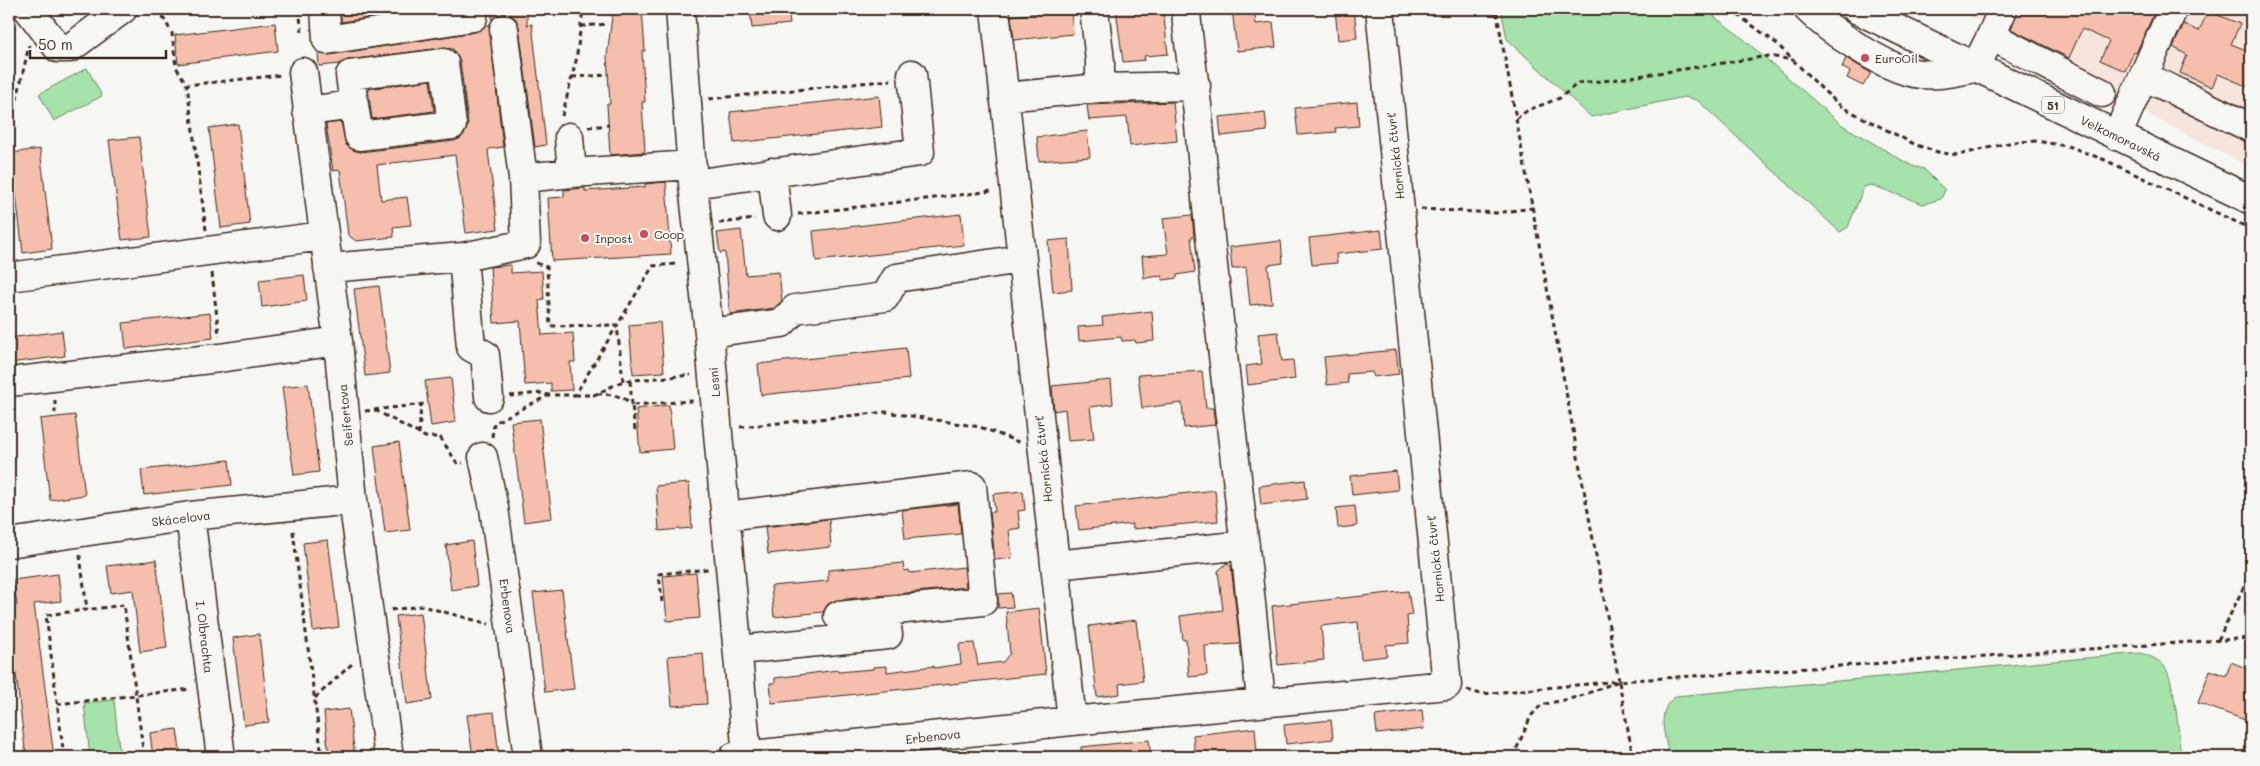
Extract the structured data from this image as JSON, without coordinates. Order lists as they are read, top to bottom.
{
  "streets": {
    "street": [
      "51",
      "Velkomoravská",
      "Hornická čtvrť",
      "Lesní",
      "Seifertova",
      "Skácelova",
      "Erbenova",
      "I. Olbrachta"
    ]
  },
  "crossings": [
    ["Hornická čtvrť", "Erbenova"],
    ["Lesní", "Erbenova"],
    ["Seifertova", "Skácelova"],
    ["Skácelova", "I. Olbrachta"]
  ],
  "places": ["EuroOil", "Coop", "Inpost"],
  "scale_bar": "50 m"
}
